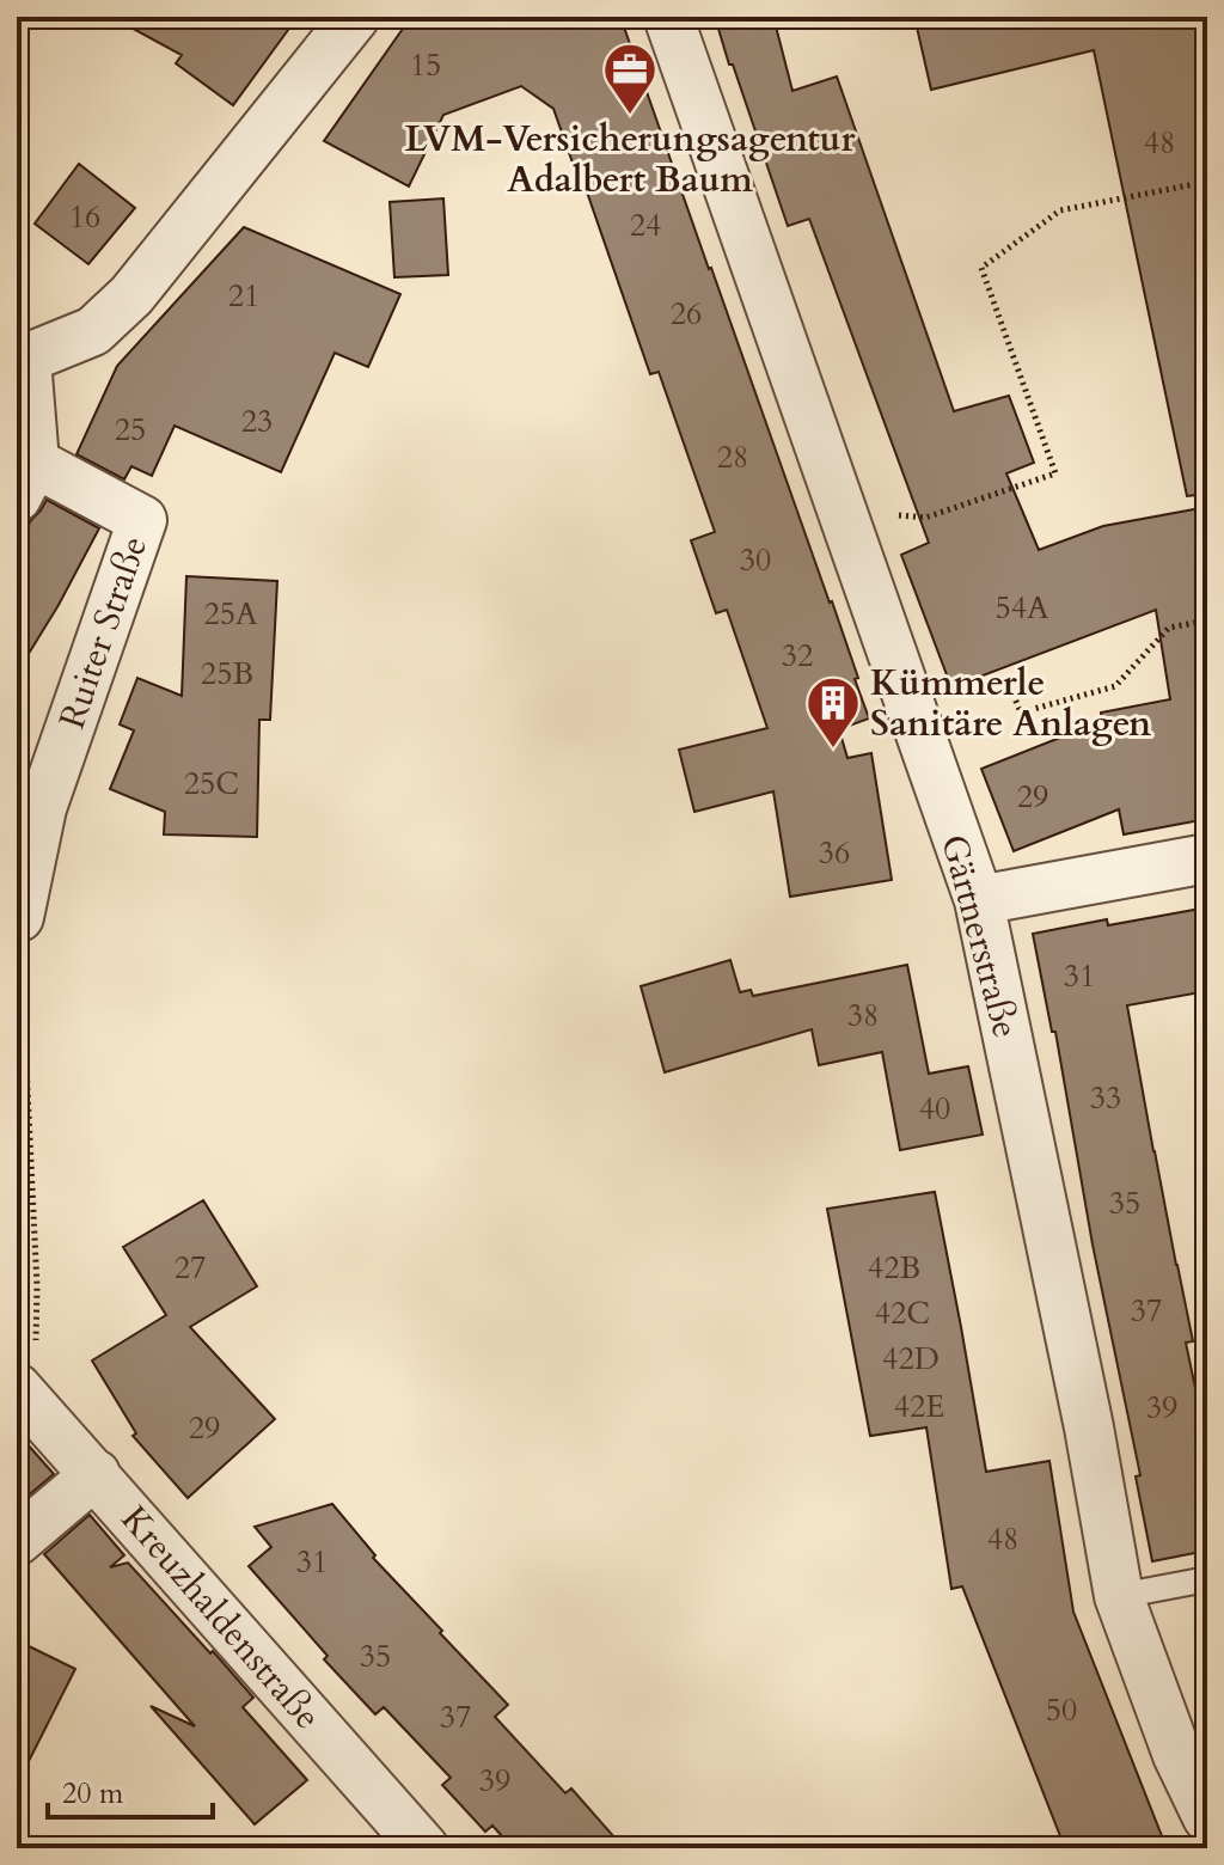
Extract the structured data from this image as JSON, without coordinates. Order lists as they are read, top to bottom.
{
  "streets": {
    "street": ["Ruiter Straße", "Gärtnerstraße", "Kreuzhaldenstraße"]
  },
  "places": {
    "office": ["LVM-Versicherungsagentur Adalbert Baum"],
    "building": ["Kümmerle Sanitäre Anlagen"]
  },
  "house_numbers": [
    "15",
    "48",
    "16",
    "24",
    "21",
    "26",
    "23",
    "25",
    "28",
    "30",
    "54A",
    "25A",
    "32",
    "25B",
    "25C",
    "29",
    "36",
    "31",
    "38",
    "33",
    "40",
    "35",
    "27",
    "42B",
    "37",
    "42C",
    "42D",
    "42E",
    "39",
    "29",
    "48",
    "31",
    "35",
    "50",
    "37",
    "39"
  ],
  "scale_bar": "20 m"
}
